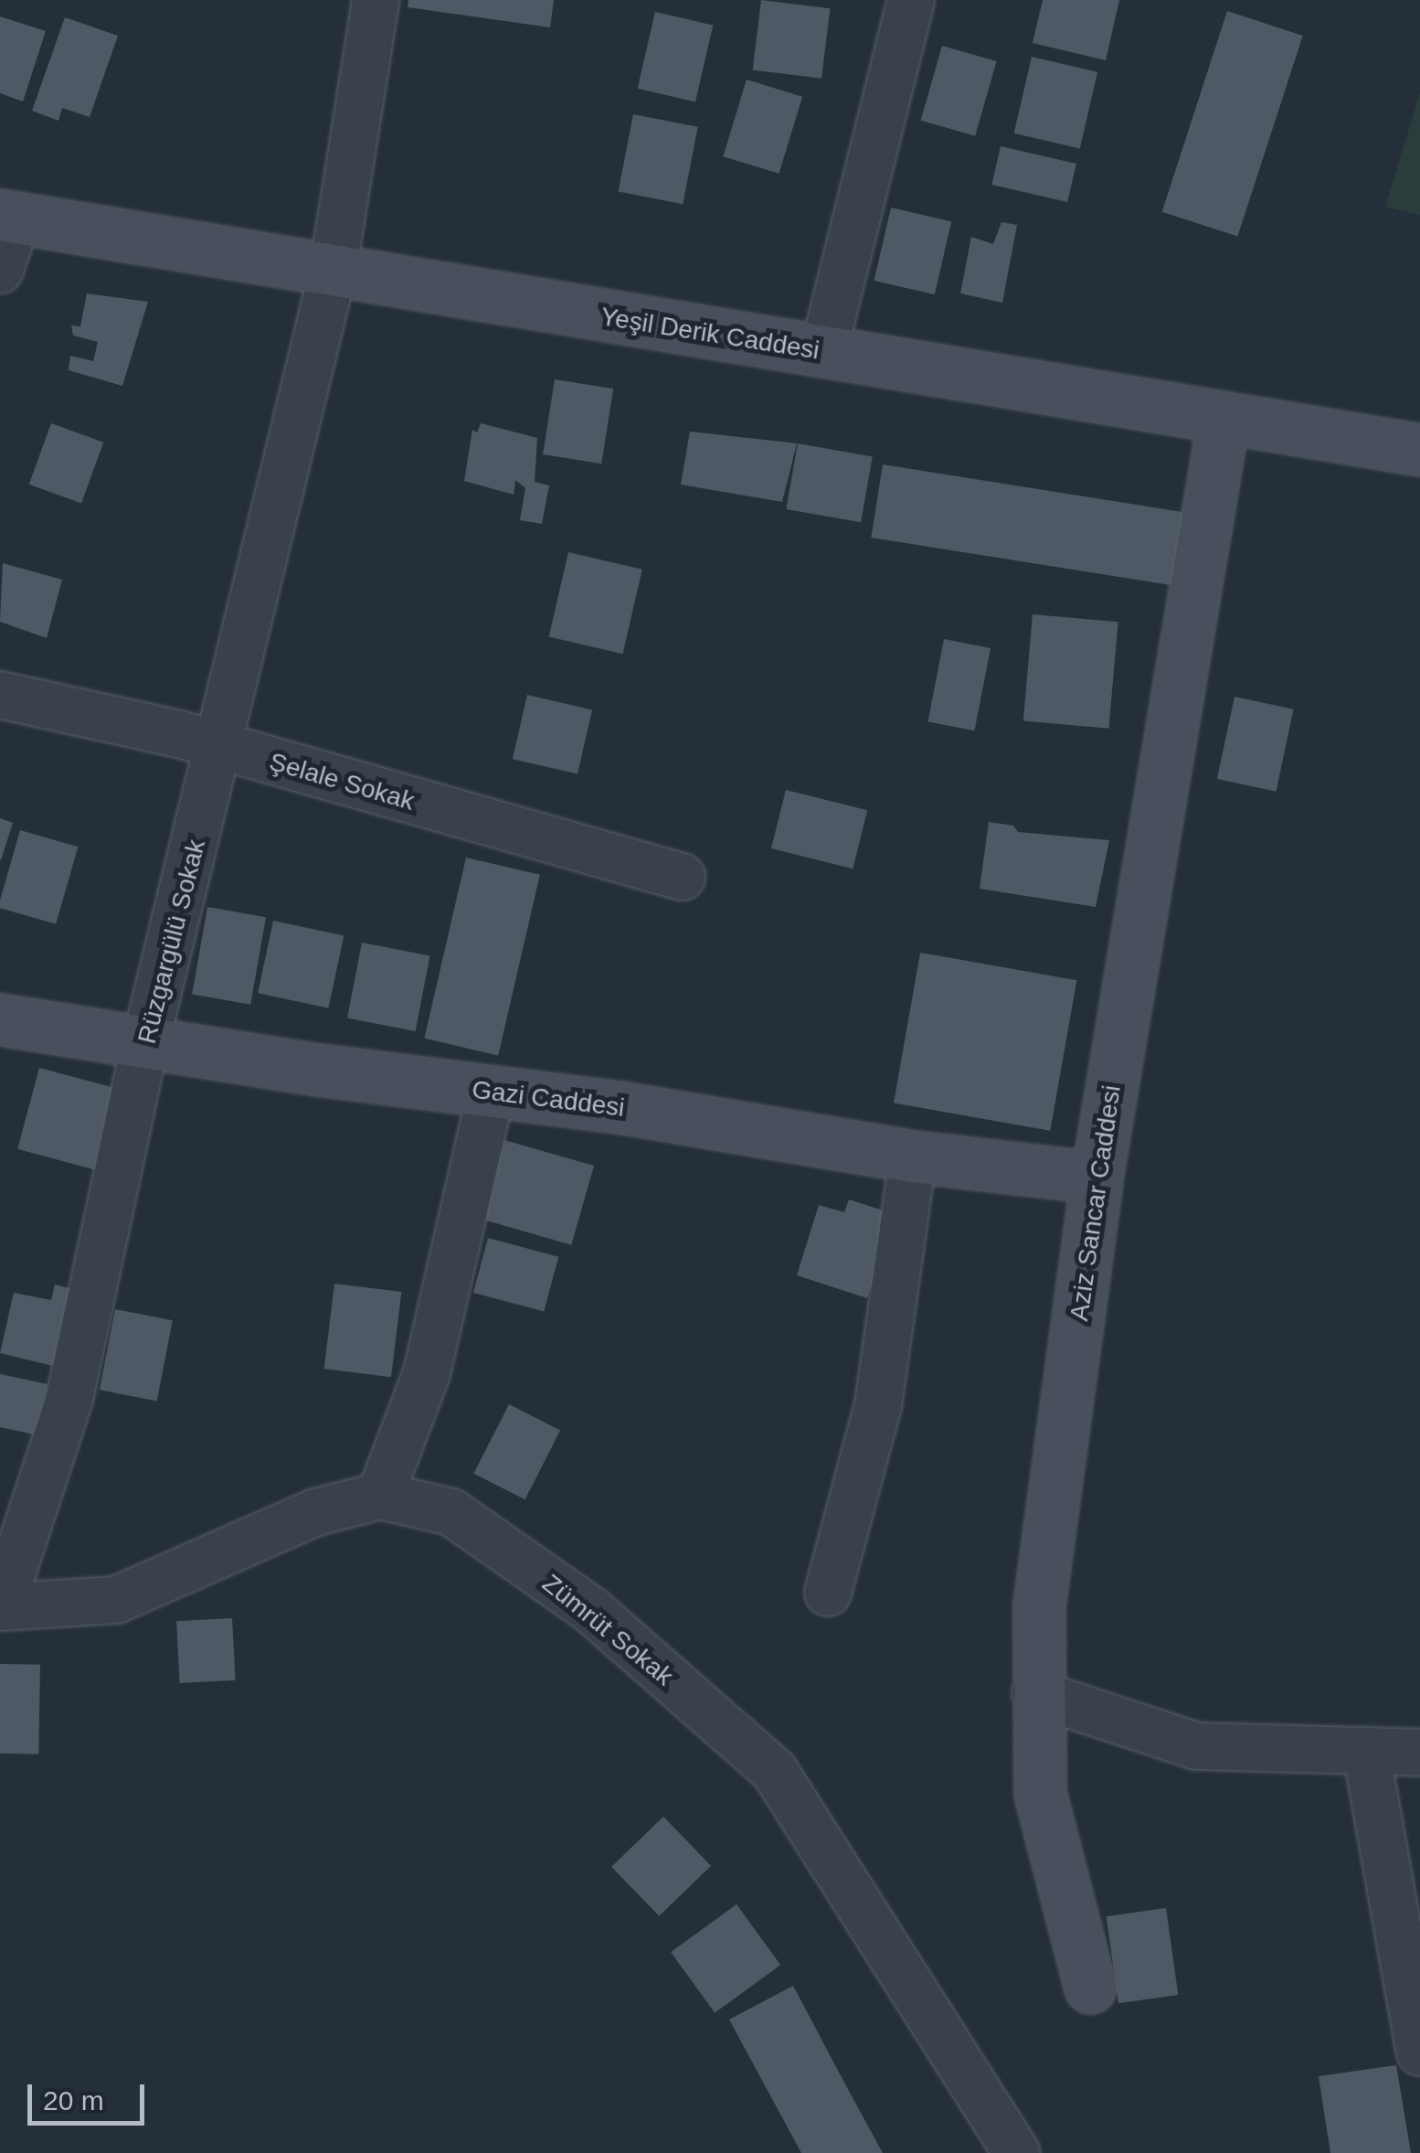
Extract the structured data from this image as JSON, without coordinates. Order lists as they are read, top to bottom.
{
  "streets": {
    "street": [
      "Yeşil Derik Caddesi",
      "Şelale Sokak",
      "Rüzgargülü Sokak",
      "Gazi Caddesi",
      "Aziz Sancar Caddesi",
      "Zümrüt Sokak"
    ]
  },
  "crossings": [
    ["Yeşil Derik Caddesi", "Rüzgargülü Sokak"],
    ["Yeşil Derik Caddesi", "Aziz Sancar Caddesi"],
    ["Şelale Sokak", "Rüzgargülü Sokak"],
    ["Rüzgargülü Sokak", "Gazi Caddesi"],
    ["Rüzgargülü Sokak", "Zümrüt Sokak"],
    ["Gazi Caddesi", "Aziz Sancar Caddesi"]
  ],
  "scale_bar": "20 m"
}
